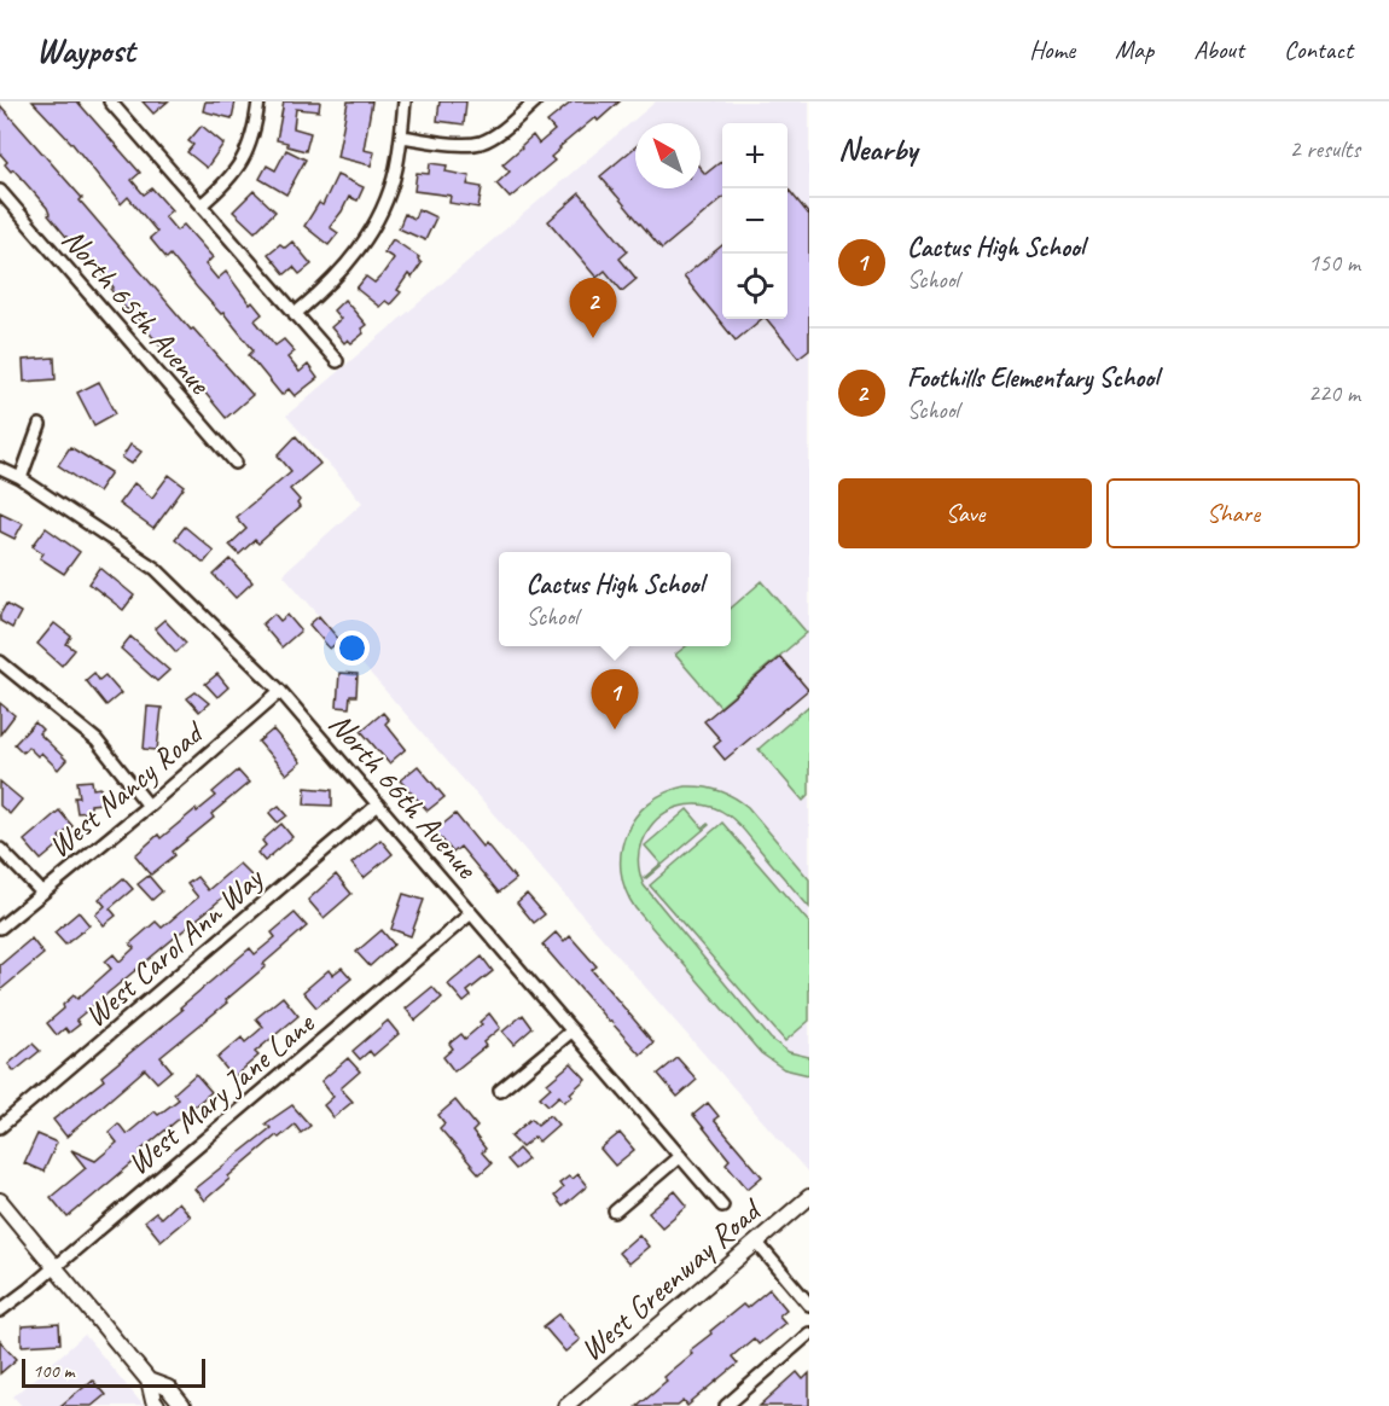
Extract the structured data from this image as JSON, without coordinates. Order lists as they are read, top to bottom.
{
  "streets": {
    "main road": ["West Greenway Road"],
    "street": [
      "North 65th Avenue",
      "West Nancy Road",
      "North 66th Avenue",
      "West Carol Ann Way",
      "West Mary Jane Lane"
    ]
  },
  "crossings": [
    ["West Nancy Road", "North 66th Avenue"],
    ["North 66th Avenue", "West Carol Ann Way"],
    ["North 66th Avenue", "West Mary Jane Lane"]
  ],
  "scale_bar": "100 m",
  "north": "top left",
  "page": {
    "header": "Waypost",
    "nav": [
      "Home",
      "Map",
      "About",
      "Contact"
    ],
    "heading": ["Nearby", "2 results"],
    "map_buttons": ["+", "−"],
    "list": [
      {
        "mark": "1",
        "name": "Cactus High School",
        "note": "School",
        "value": "150 m"
      },
      {
        "mark": "2",
        "name": "Foothills Elementary School",
        "note": "School",
        "value": "220 m"
      }
    ],
    "pins": ["2", "1"],
    "buttons": ["Save", "Share"],
    "popup": ["Cactus High School", "School"],
    "scale": "100 m"
  }
}
